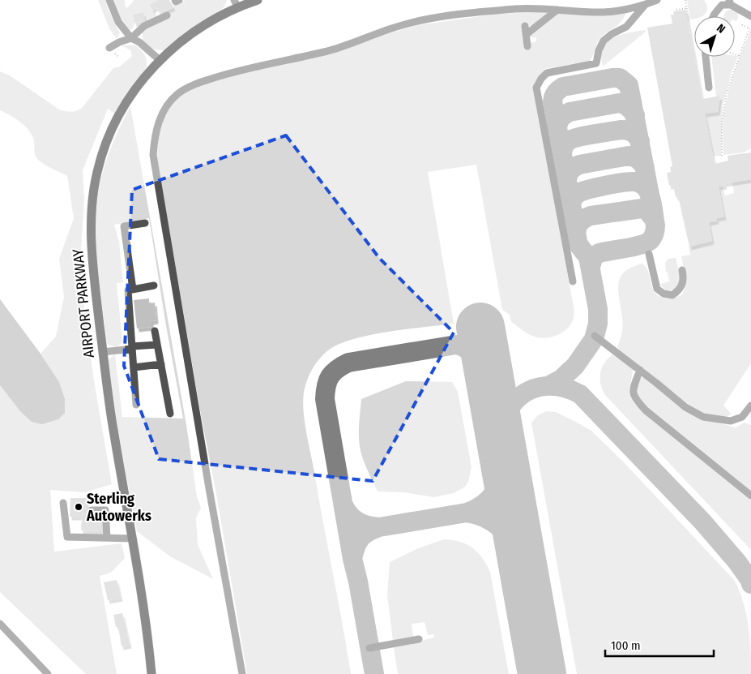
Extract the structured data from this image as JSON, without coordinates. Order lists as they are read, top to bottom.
{
  "streets": {
    "main road": ["AIRPORT PARKWAY"]
  },
  "places": ["Sterling Autowerks"],
  "scale_bar": "100 m",
  "north": "top right"
}
